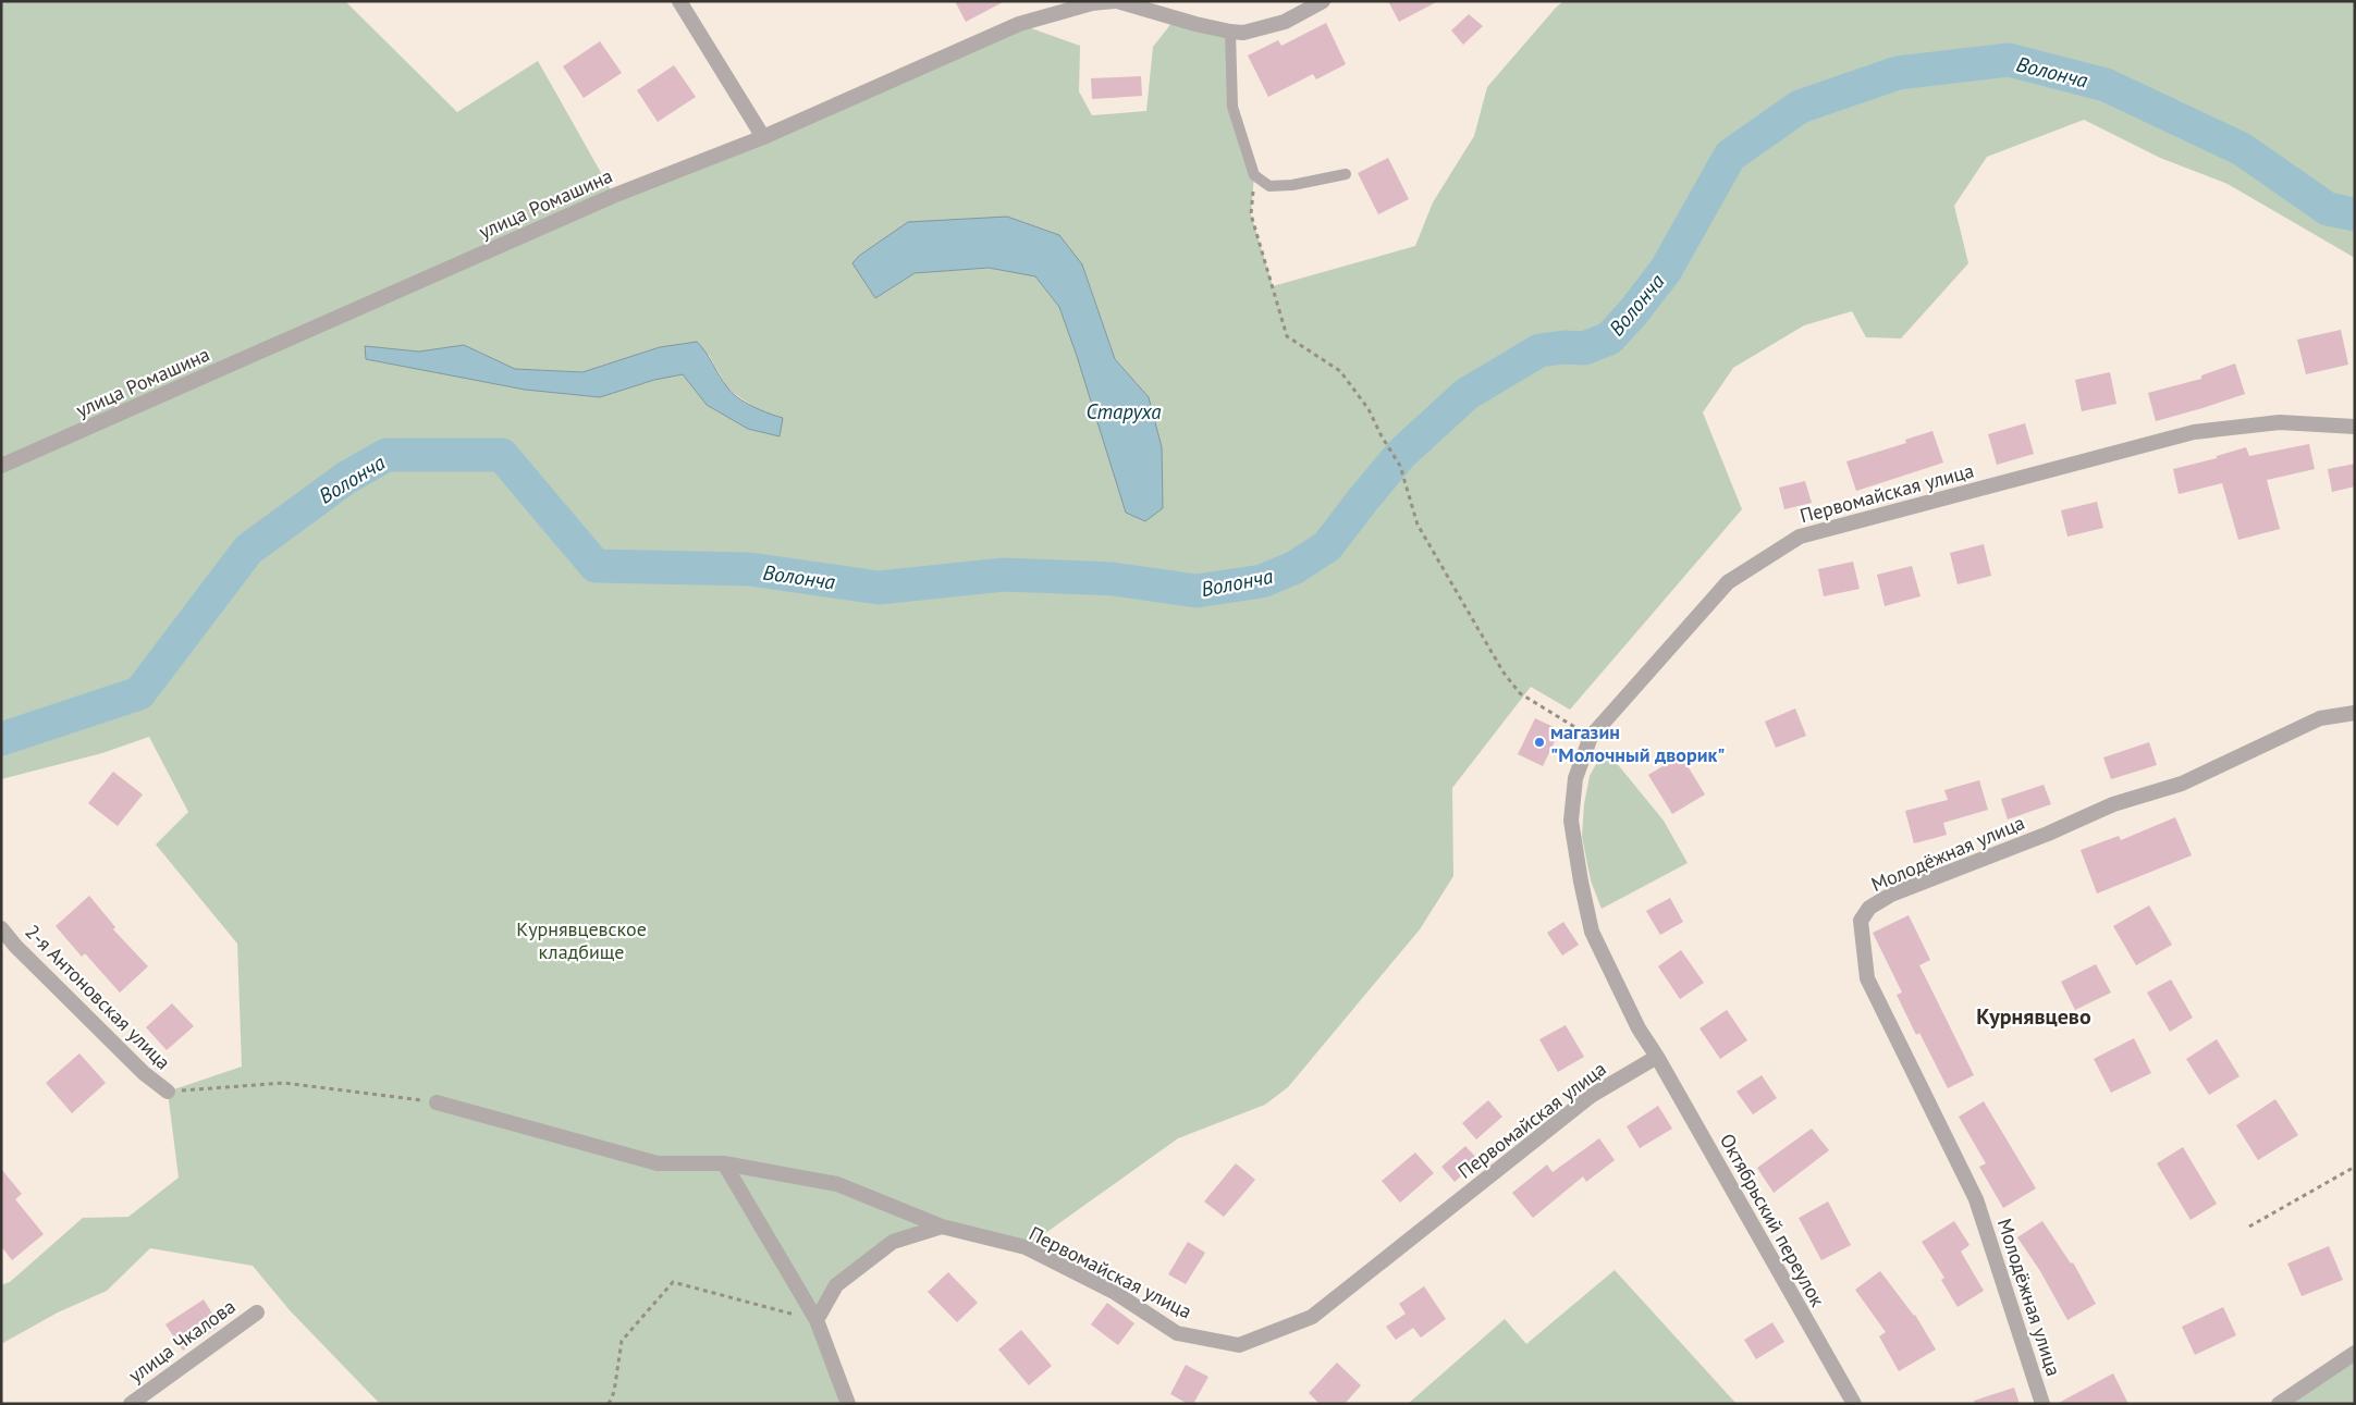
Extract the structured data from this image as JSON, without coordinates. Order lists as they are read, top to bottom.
{
  "streets": {
    "street": [
      "улица Ромашина",
      "Первомайская улица",
      "Молодёжная улица",
      "2-я Антоновская улица",
      "Октябрьский переулок",
      "улица Чкалова"
    ]
  },
  "crossings": [
    ["Первомайская улица", "Октябрьский переулок"]
  ],
  "districts": ["Курнявцево"],
  "water": ["Волонча", "Старуха"],
  "parks": ["Курнявцевское кладбище"],
  "places": ["магазин \"Молочный дворик\""]
}
